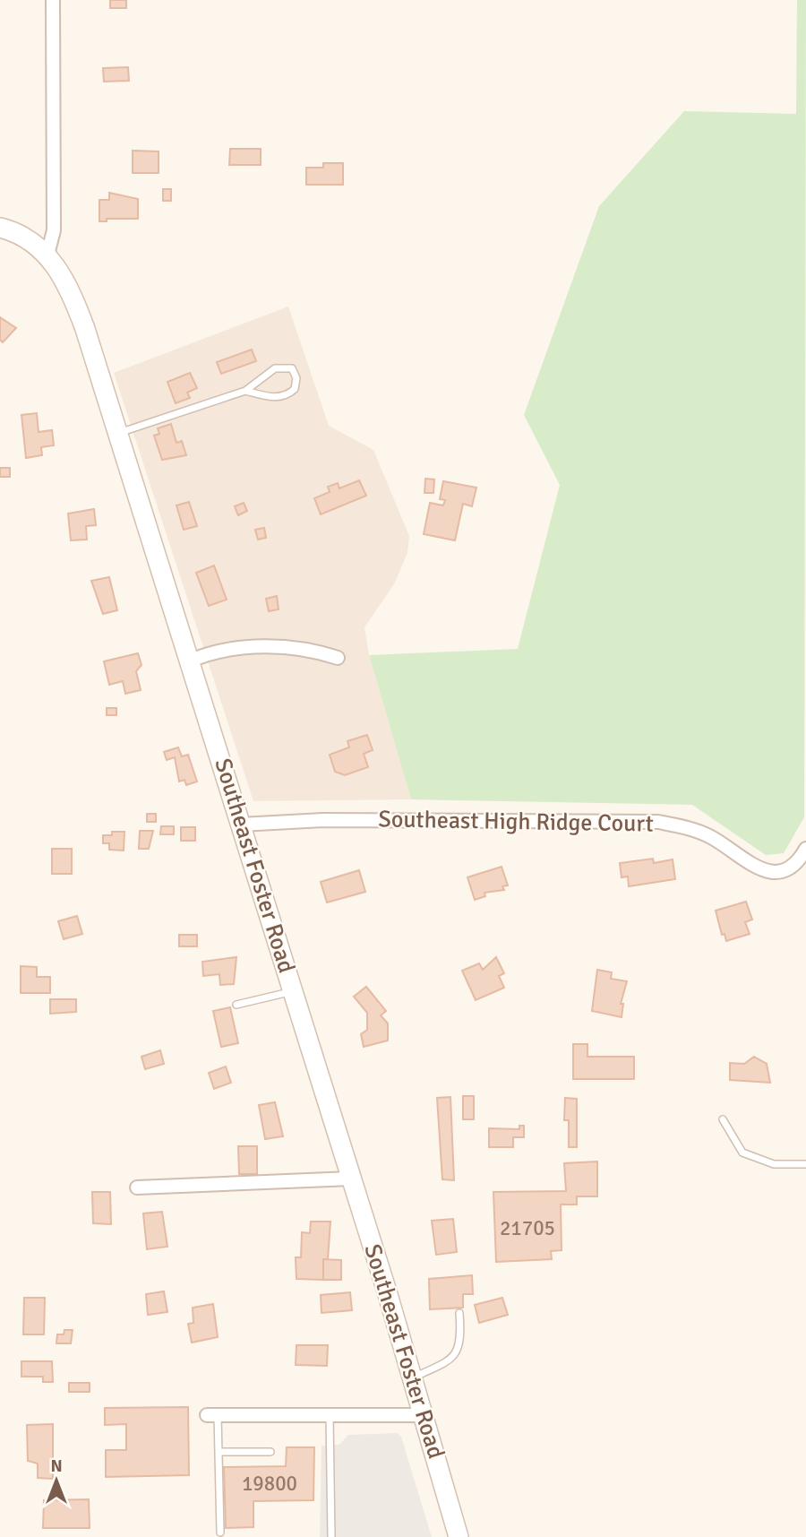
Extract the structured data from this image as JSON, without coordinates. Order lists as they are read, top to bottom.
{
  "streets": {
    "main road": ["Southeast Foster Road"],
    "street": ["Southeast High Ridge Court"]
  },
  "crossings": [
    ["Southeast High Ridge Court", "Southeast Foster Road"]
  ],
  "house_numbers": ["21705", "19800"],
  "north": "top"
}
